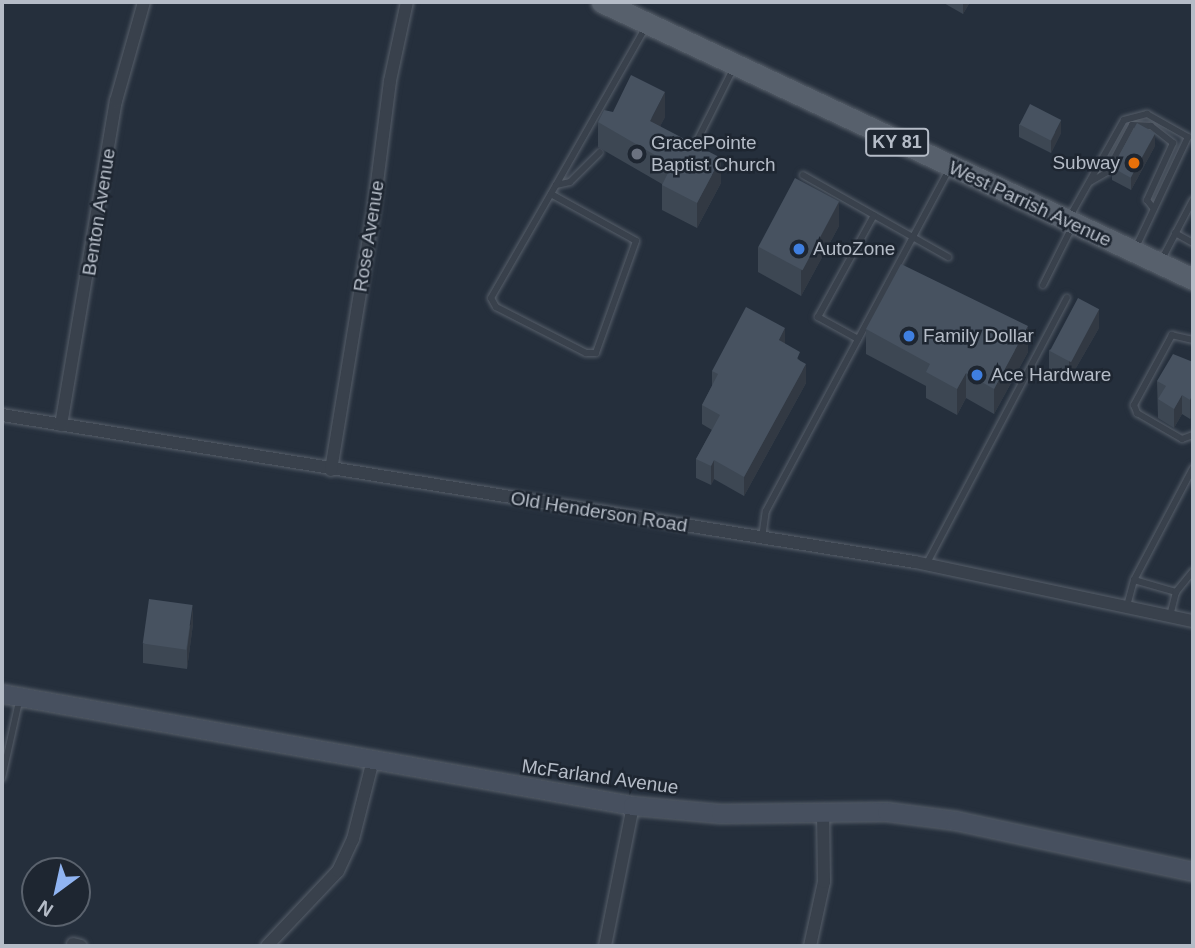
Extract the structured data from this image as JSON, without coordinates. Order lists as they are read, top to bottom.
{
  "streets": {
    "main road": ["KY 81", "West Parrish Avenue"],
    "street": [
      "Benton Avenue",
      "Rose Avenue",
      "Old Henderson Road",
      "McFarland Avenue"
    ]
  },
  "crossings": [
    ["Benton Avenue", "Old Henderson Road"],
    ["Rose Avenue", "Old Henderson Road"]
  ],
  "places": [
    "GracePointe Baptist Church",
    "Subway",
    "AutoZone",
    "Family Dollar",
    "Ace Hardware"
  ],
  "north": "bottom left"
}
